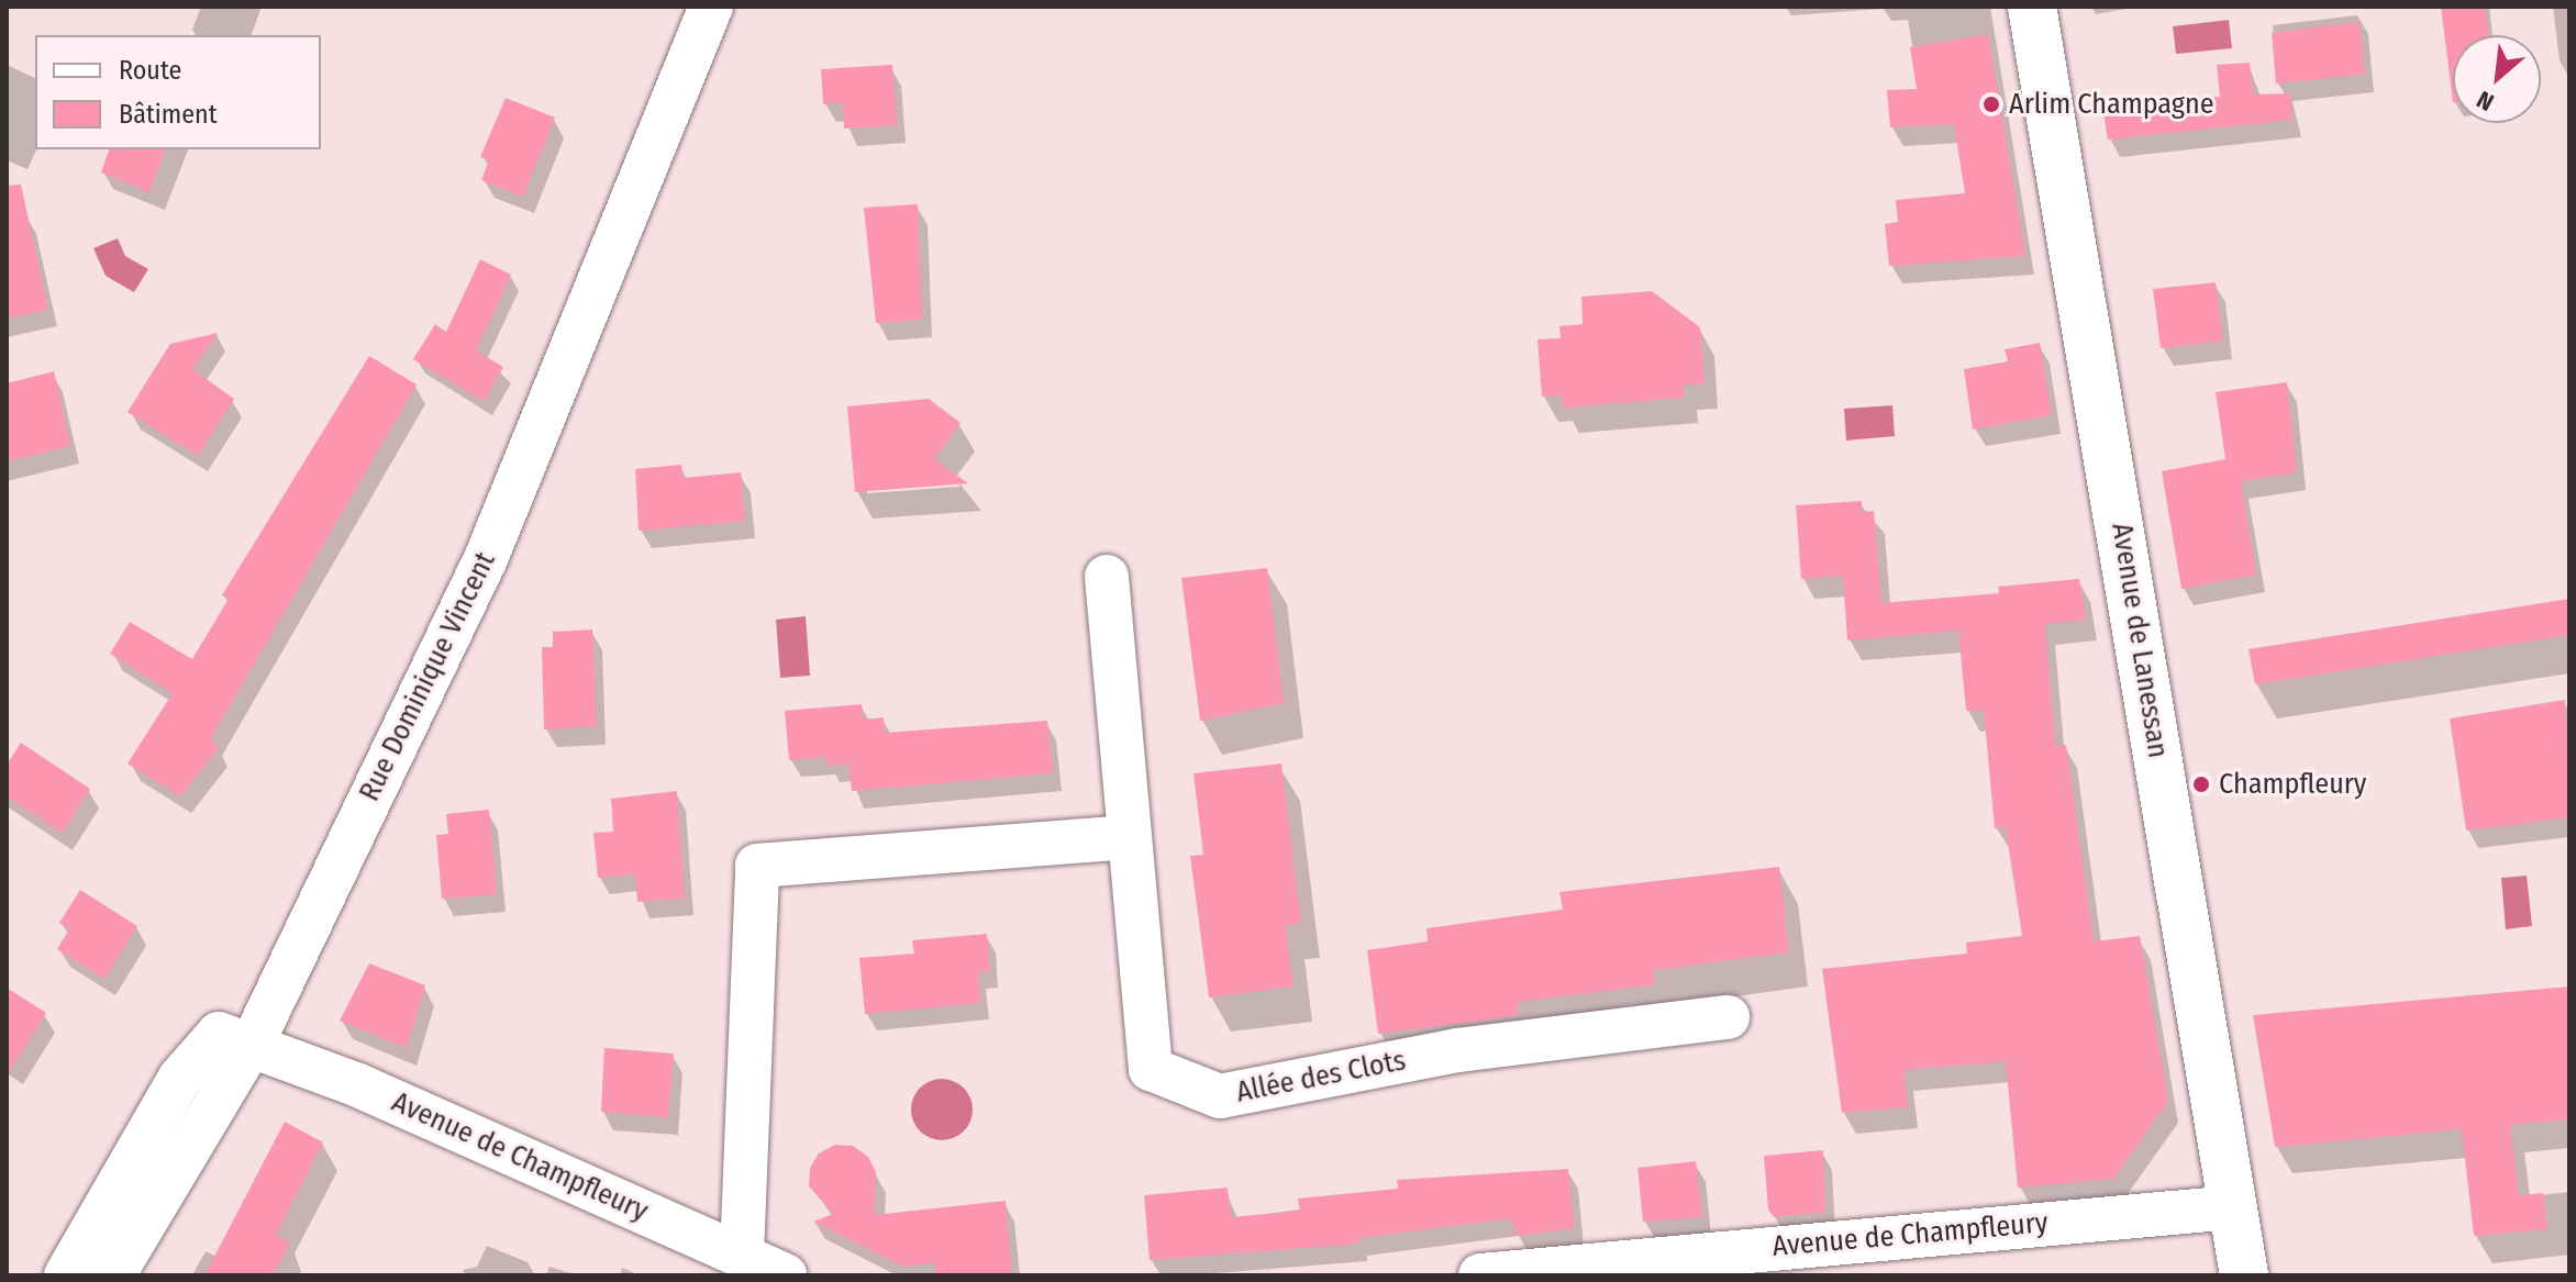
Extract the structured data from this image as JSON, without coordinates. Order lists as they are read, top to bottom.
{
  "streets": {
    "main road": ["Avenue de Lanessan"],
    "street": ["Rue Dominique Vincent", "Allée des Clots", "Avenue de Champfleury"]
  },
  "crossings": [
    ["Avenue de Lanessan", "Avenue de Champfleury"],
    ["Rue Dominique Vincent", "Avenue de Champfleury"]
  ],
  "places": ["Arlim Champagne", "Champfleury"],
  "legend": ["Route", "Bâtiment"],
  "north": "bottom left"
}
